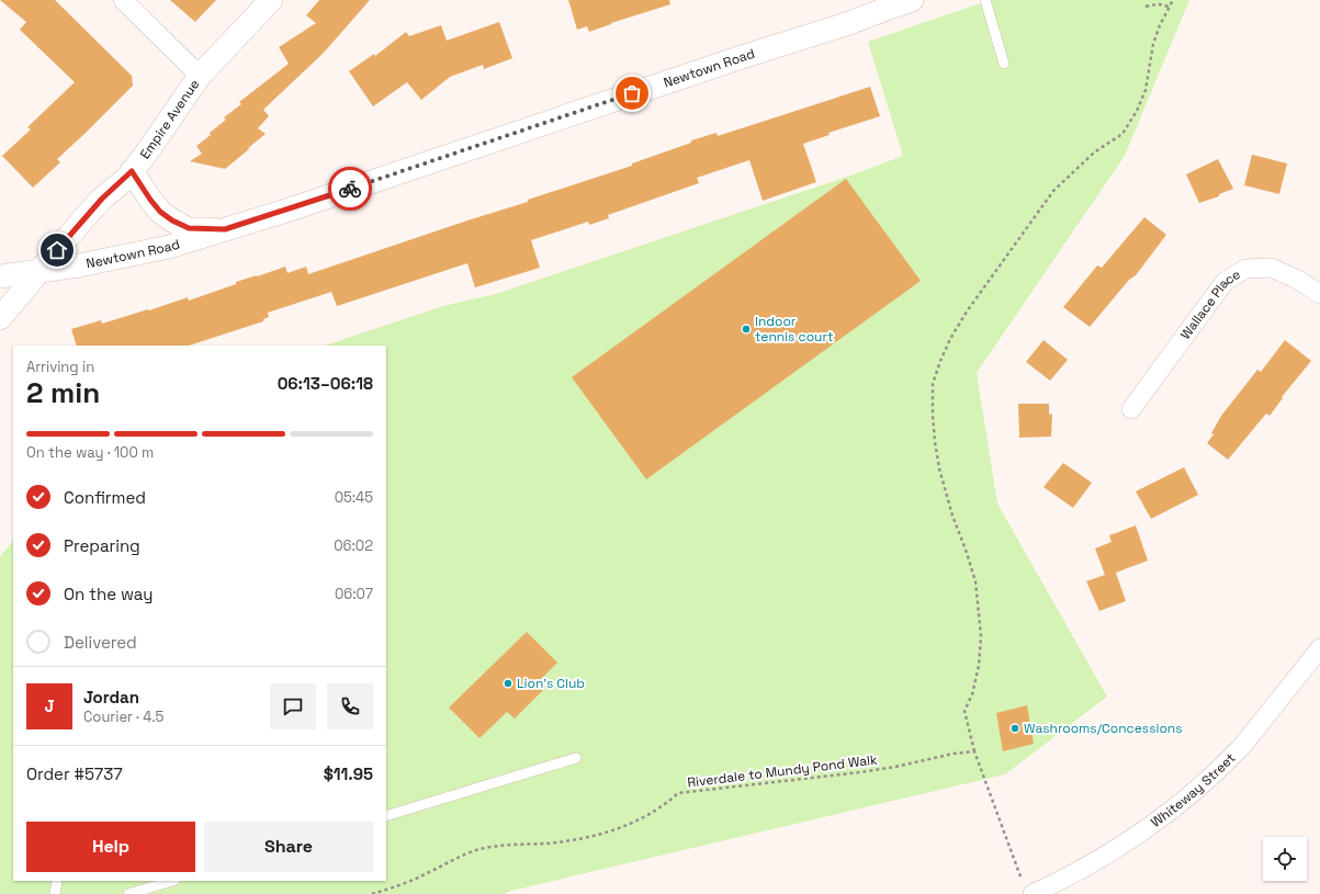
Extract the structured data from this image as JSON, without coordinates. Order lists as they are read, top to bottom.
{
  "streets": {
    "street": [
      "Newtown Road",
      "Empire Avenue",
      "Wallace Place",
      "Whiteway Street"
    ],
    "path": ["Riverdale to Mundy Pond Walk"]
  },
  "crossings": [
    ["Newtown Road", "Empire Avenue"]
  ],
  "places": ["Indoor tennis court", "Lion's Club", "Washrooms/Concessions"],
  "page": {
    "heading": ["2 min", "Arriving in", "06:13–06:18"],
    "panel": [
      "Jordan",
      "Courier · 4.5",
      "Order #5737",
      "$11.95"
    ],
    "bar": "On the way · 100 m",
    "list": [
      ["Confirmed", "05:45"],
      ["Preparing", "06:02"],
      ["On the way", "06:07"],
      "Delivered"
    ],
    "round": "J",
    "buttons": ["Help", "Share"]
  }
}
